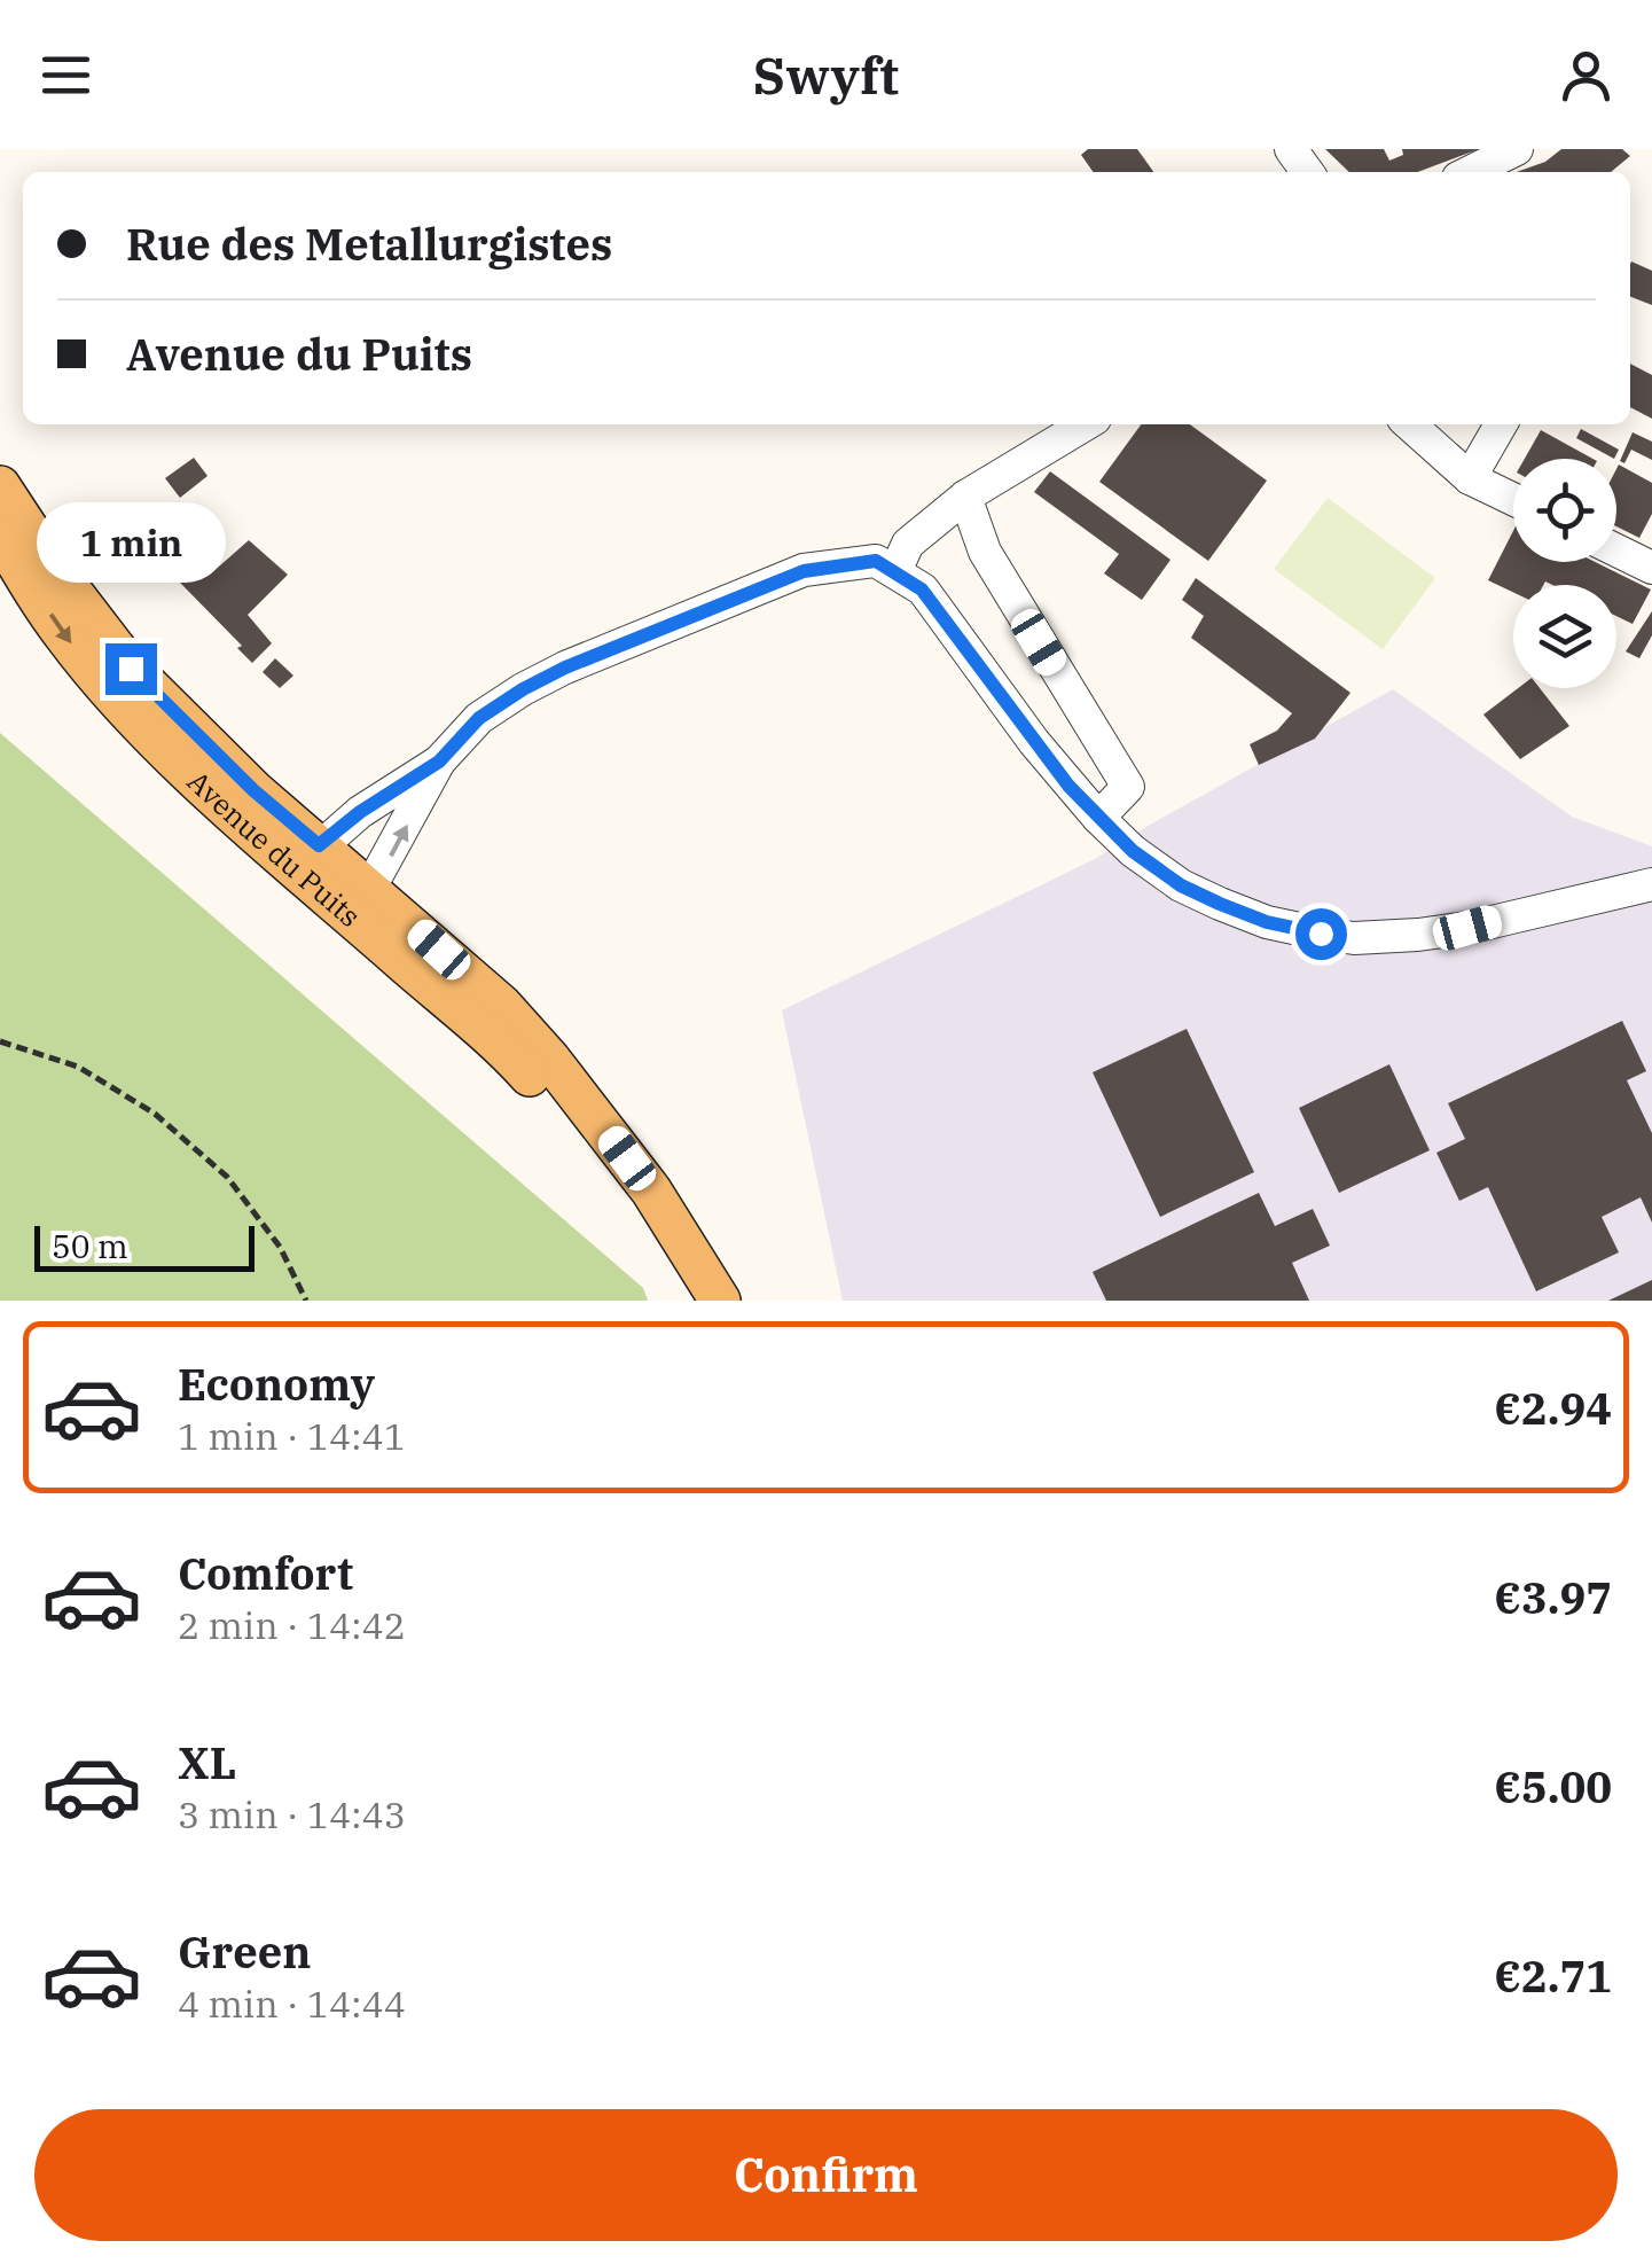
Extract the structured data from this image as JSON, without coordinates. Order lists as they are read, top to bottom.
{
  "streets": {
    "main road": ["Avenue du Puits"]
  },
  "scale_bar": "50 m",
  "page": {
    "header": "Swyft",
    "banner": ["Rue des Metallurgistes", "Avenue du Puits"],
    "bubble": "1 min",
    "scale": "50 m",
    "list": [
      {
        "name": "Economy",
        "note": "1 min · 14:41",
        "value": "€2.94"
      },
      {
        "name": "Comfort",
        "note": "2 min · 14:42",
        "value": "€3.97"
      },
      {
        "name": "XL",
        "note": "3 min · 14:43",
        "value": "€5.00"
      },
      {
        "name": "Green",
        "note": "4 min · 14:44",
        "value": "€2.71"
      }
    ],
    "buttons": "Confirm"
  }
}
